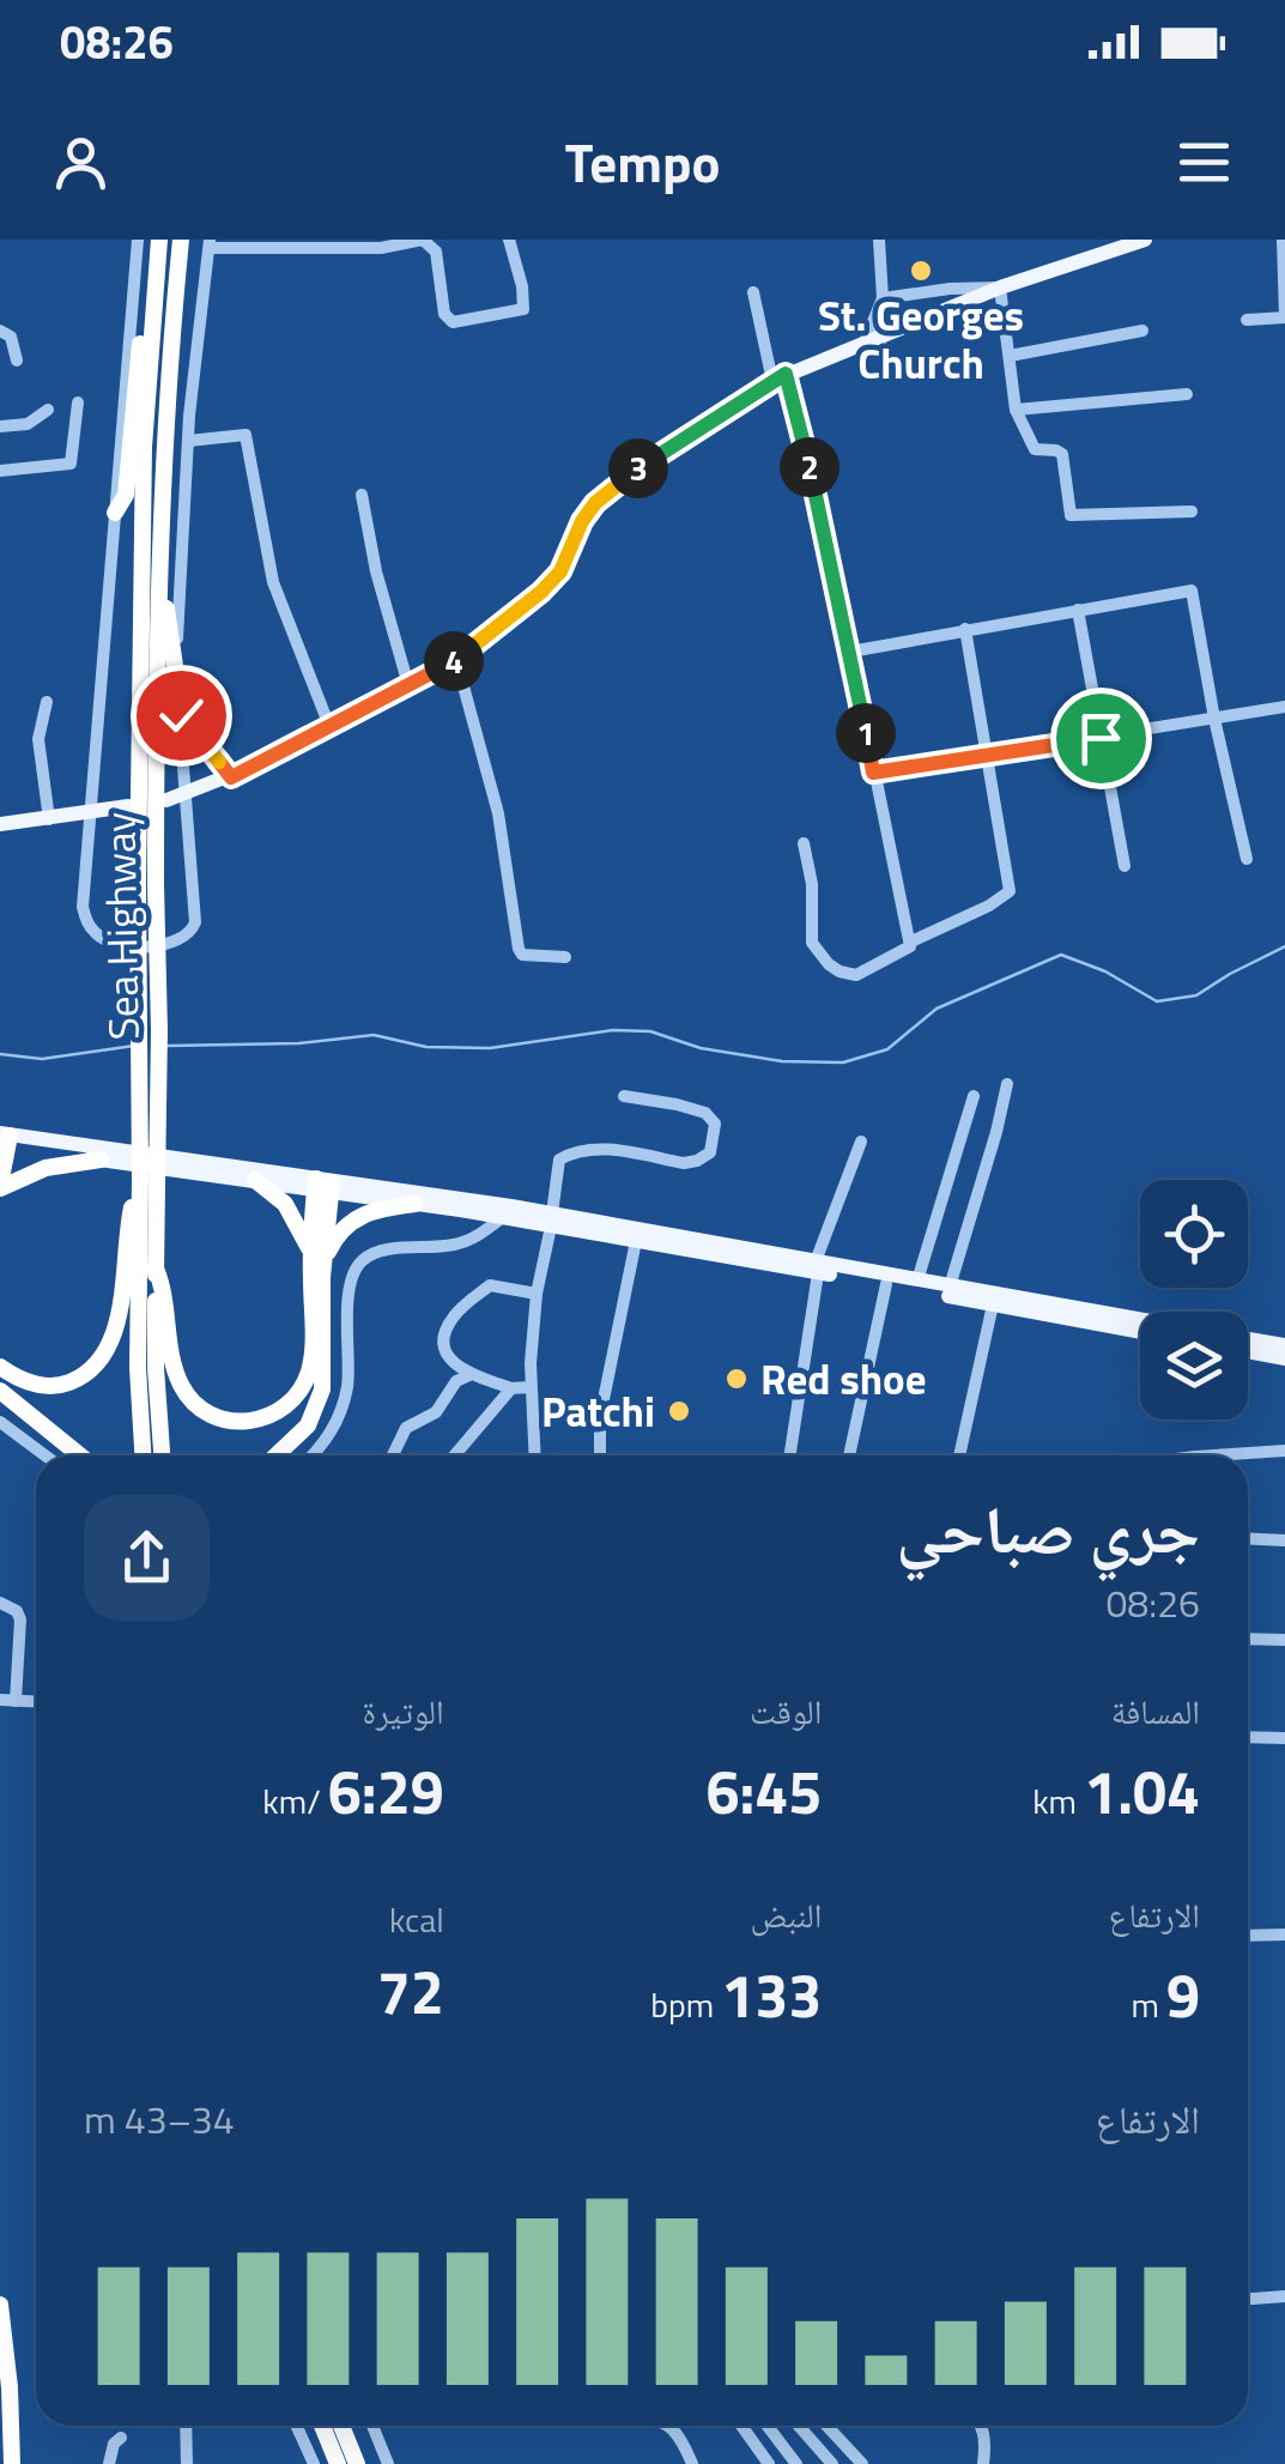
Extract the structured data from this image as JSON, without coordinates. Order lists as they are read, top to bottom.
{
  "streets": {
    "highway": ["Sea Highway"]
  },
  "places": ["St. Georges Church", "Red shoe", "Patchi"],
  "page": {
    "status": "08:26",
    "header": "Tempo",
    "pins": [
      "2",
      "3",
      "4",
      "1"
    ],
    "heading": ["جري صباحي", "08:26"],
    "stats": [
      ["المسافة", "1.04 km"],
      ["الوقت", "6:45"],
      ["الوتيرة", "6:29 /km"],
      ["الارتفاع", "9 m"],
      ["النبض", "133 bpm"],
      ["kcal", "72"]
    ],
    "chart": ["الارتفاع", "34–43 m"]
  }
}
